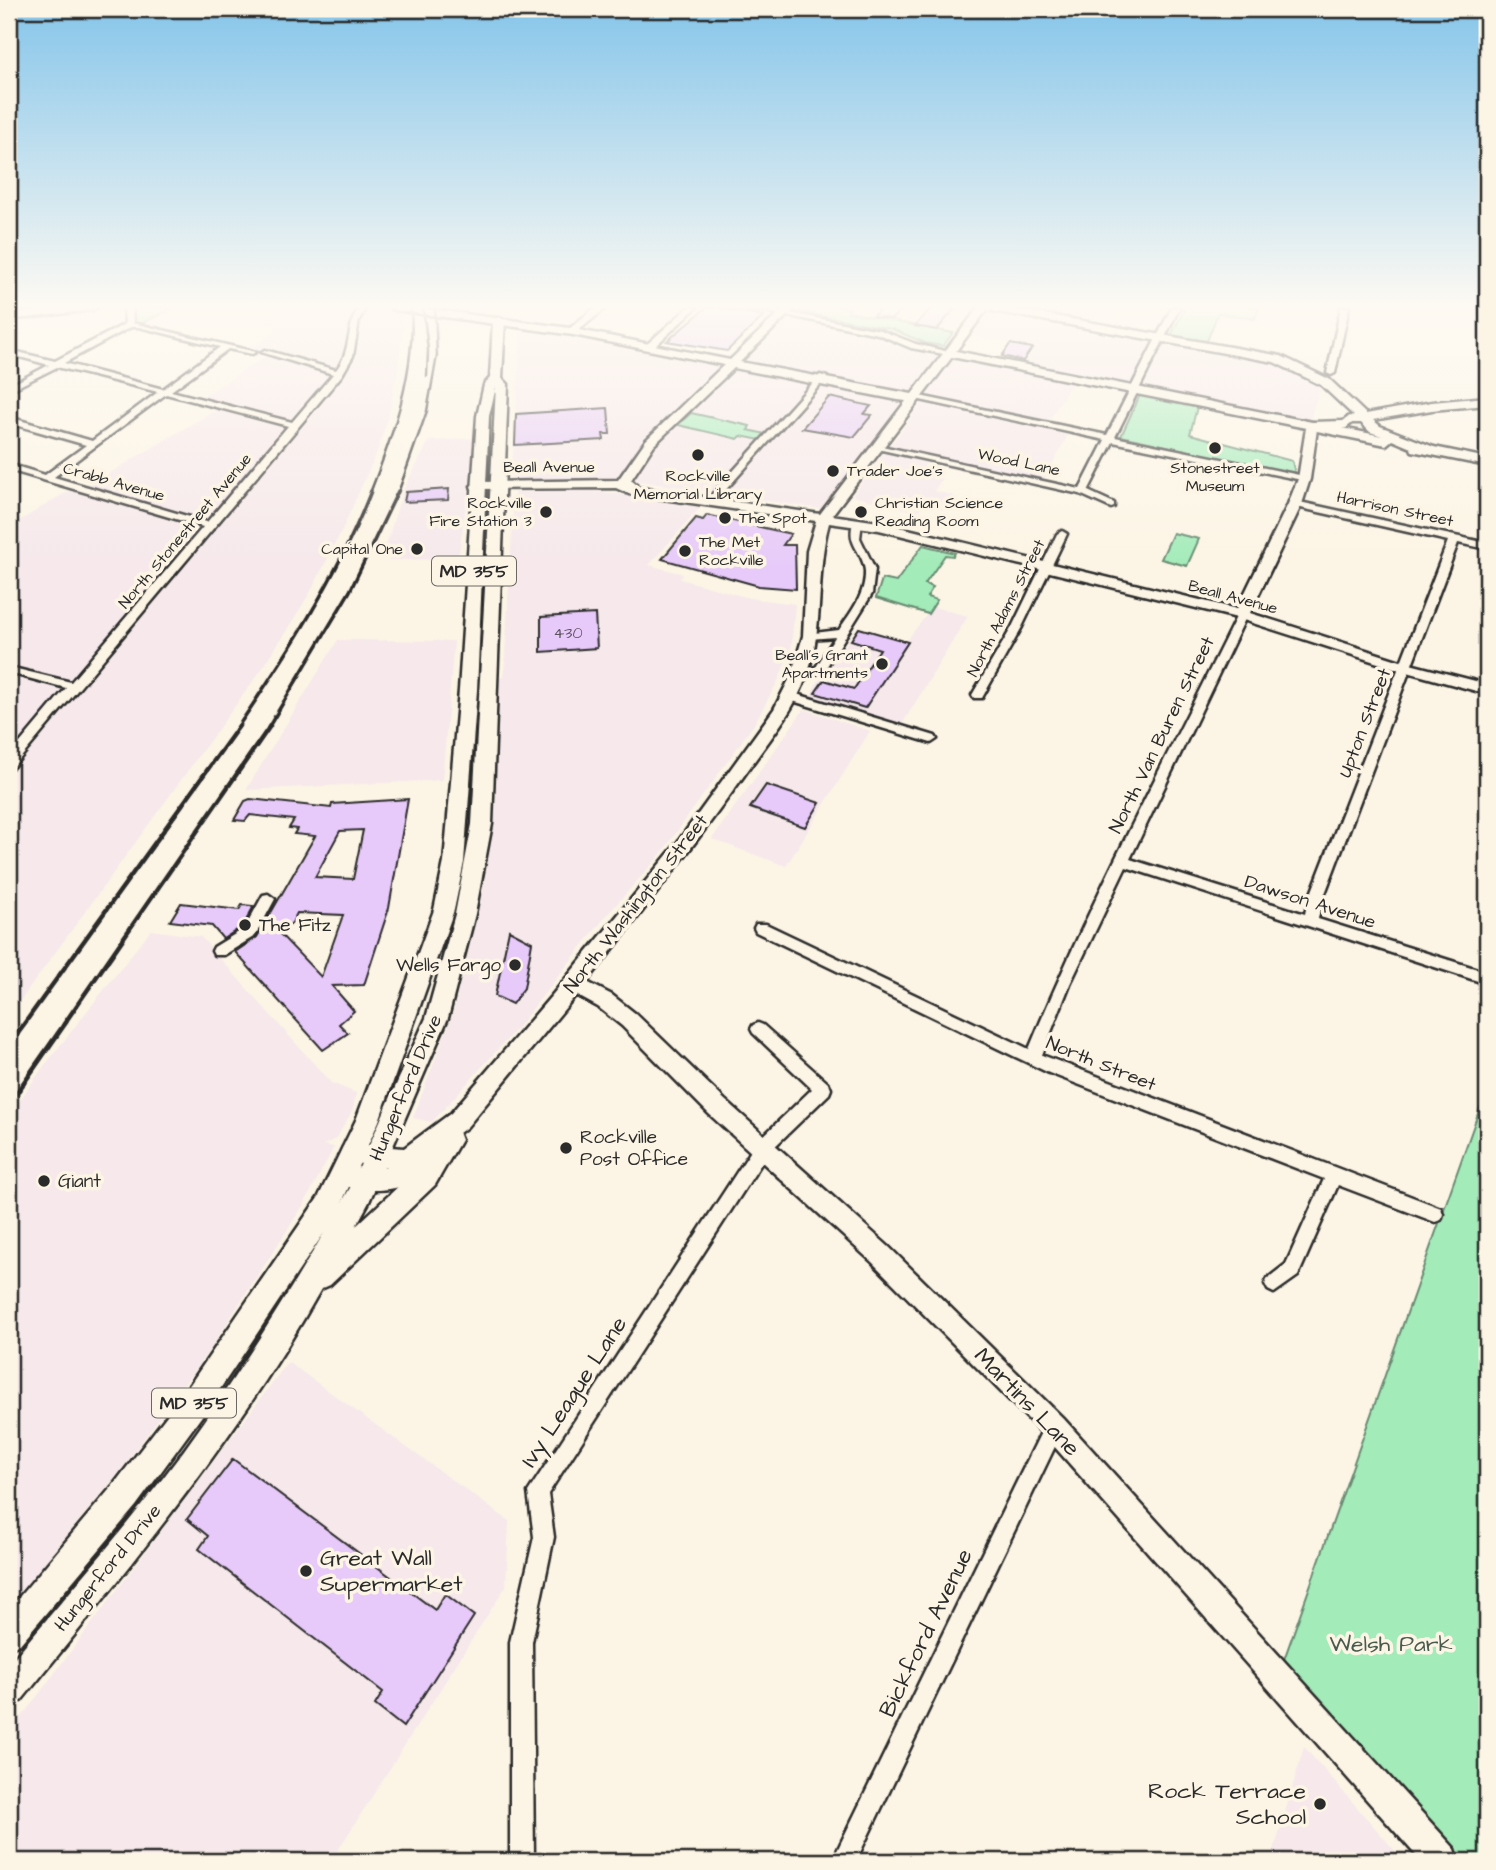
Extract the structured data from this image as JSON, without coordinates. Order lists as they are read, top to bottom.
{
  "streets": {
    "main road": ["MD 355", "Hungerford Drive"],
    "street": [
      "Wood Lane",
      "Beall Avenue",
      "Crabb Avenue",
      "Harrison Street",
      "North Stonestreet Avenue",
      "North Adams Street",
      "Upton Street",
      "North Van Buren Street",
      "Dawson Avenue",
      "North Washington Street",
      "North Street",
      "Ivy League Lane",
      "Martins Lane",
      "Bickford Avenue"
    ]
  },
  "crossings": [
    ["Wood Lane", "North Washington Street"],
    ["Beall Avenue", "North Adams Street"],
    ["Beall Avenue", "Upton Street"],
    ["Beall Avenue", "North Van Buren Street"],
    ["Beall Avenue", "North Washington Street"],
    ["Beall Avenue", "Hungerford Drive"],
    ["Crabb Avenue", "North Stonestreet Avenue"],
    ["Harrison Street", "Upton Street"],
    ["Harrison Street", "North Van Buren Street"],
    ["Upton Street", "Dawson Avenue"],
    ["North Van Buren Street", "Dawson Avenue"],
    ["North Van Buren Street", "North Street"],
    ["North Washington Street", "Hungerford Drive"],
    ["North Washington Street", "Martins Lane"],
    ["Ivy League Lane", "Martins Lane"],
    ["Martins Lane", "Bickford Avenue"]
  ],
  "parks": ["Welsh Park"],
  "places": [
    "Stonestreet Museum",
    "Rockville Memorial Library",
    "Trader Joe's",
    "Rockville Fire Station 3",
    "Christian Science Reading Room",
    "The Spot",
    "Capital One",
    "The Met Rockville",
    "Beall's Grant Apartments",
    "The Fitz",
    "Wells Fargo",
    "Rockville Post Office",
    "Giant",
    "Great Wall Supermarket",
    "Rock Terrace School"
  ],
  "house_numbers": ["430"]
}
